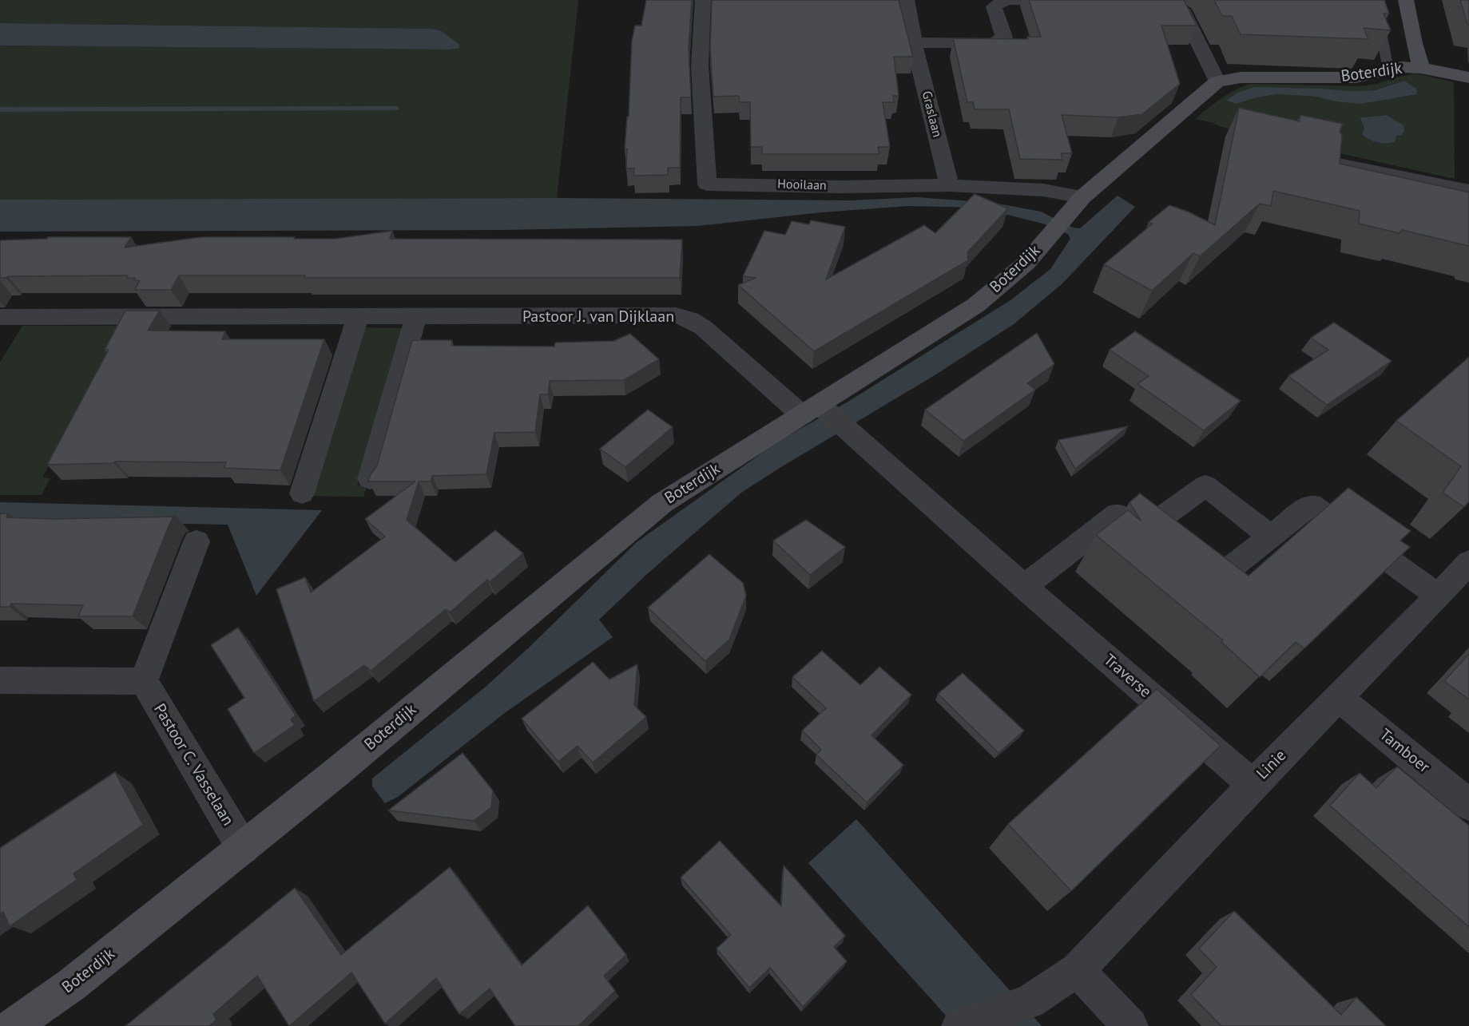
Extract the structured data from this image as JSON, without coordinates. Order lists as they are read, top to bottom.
{
  "streets": {
    "street": [
      "Boterdijk",
      "Graslaan",
      "Hooilaan",
      "Pastoor J. van Dijklaan",
      "Traverse",
      "Tamboer",
      "Pastoor C. Vasselaan",
      "Linie"
    ]
  },
  "crossings": [
    ["Boterdijk", "Hooilaan"],
    ["Boterdijk", "Pastoor J. van Dijklaan"],
    ["Boterdijk", "Traverse"],
    ["Boterdijk", "Pastoor C. Vasselaan"],
    ["Graslaan", "Hooilaan"],
    ["Pastoor J. van Dijklaan", "Traverse"],
    ["Traverse", "Linie"],
    ["Tamboer", "Linie"]
  ]
}
